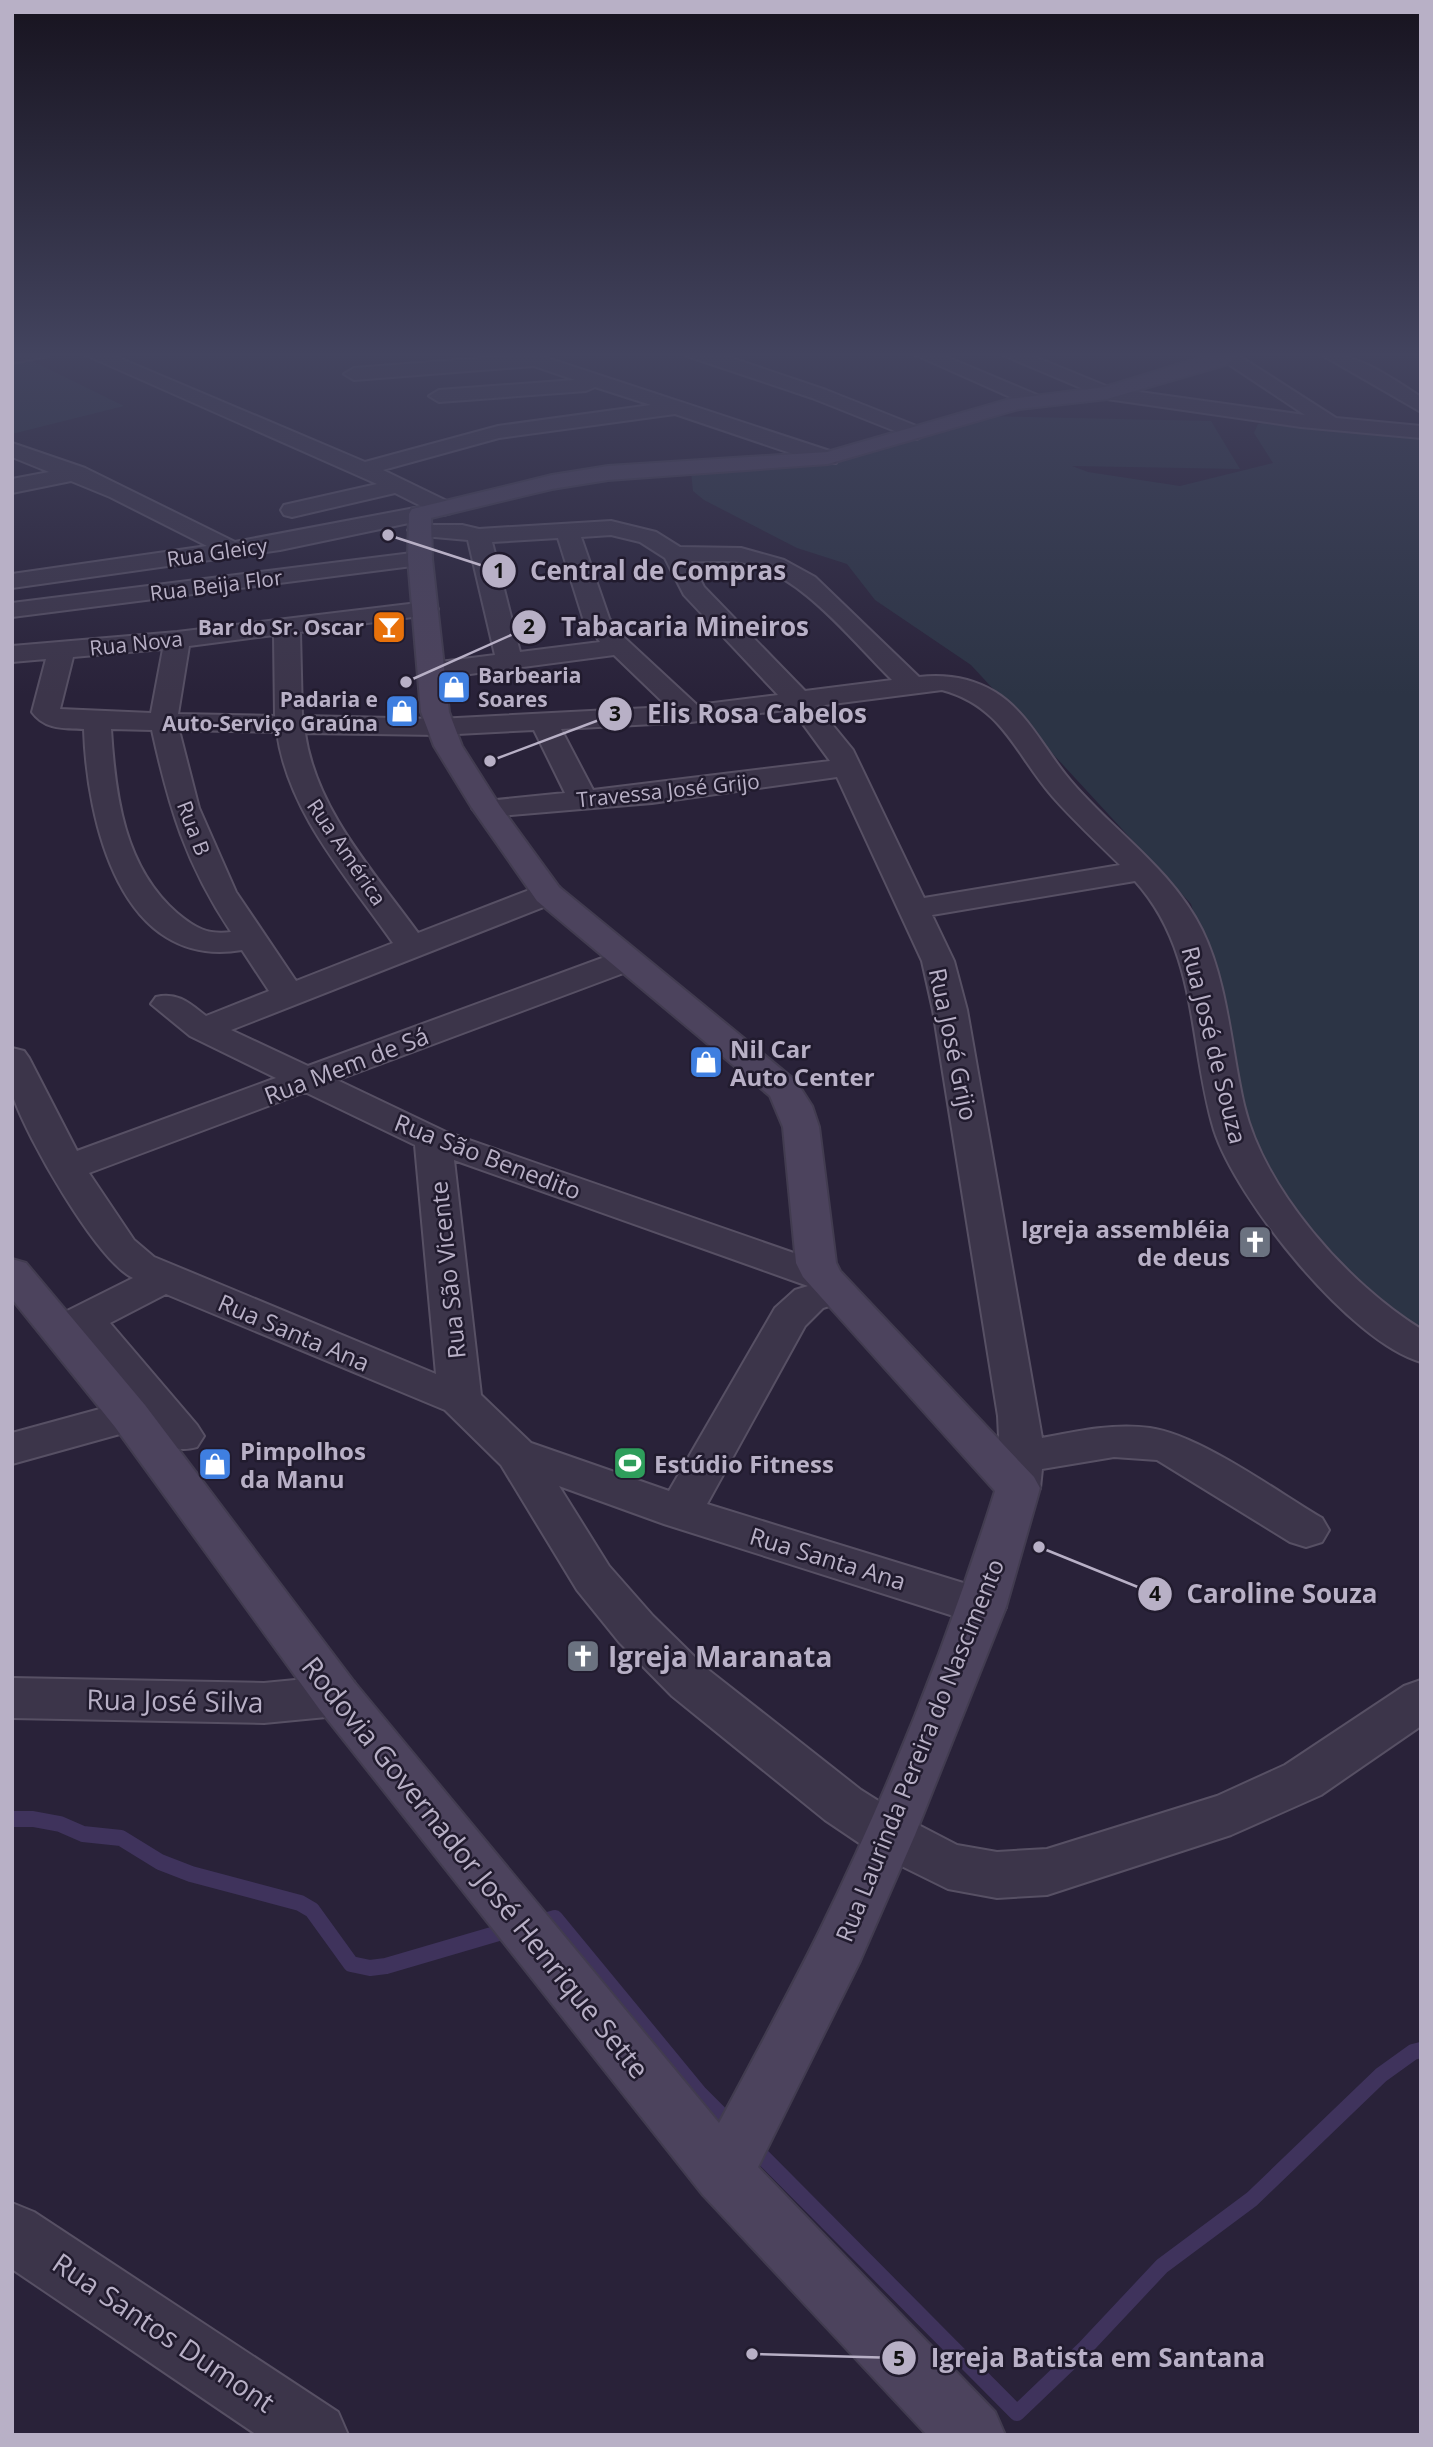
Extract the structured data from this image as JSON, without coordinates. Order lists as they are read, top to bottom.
{
  "streets": {
    "street": [
      "Rua Gleicy",
      "Rua Beija Flor",
      "Rua Nova",
      "Travessa José Grijo",
      "Rua B",
      "Rua América",
      "Rua José Grijo",
      "Rua José de Souza",
      "Rua Mem de Sá",
      "Rua São Benedito",
      "Rua São Vicente",
      "Rua Santa Ana",
      "Rua José Silva",
      "Rua Laurinda Pereira do Nascimento",
      "Rodovia Governador José Henrique Sette",
      "Rua Santos Dumont"
    ]
  },
  "crossings": [
    ["Rua Nova", "Rua B"],
    ["Rua Nova", "Rua América"],
    ["Rua Nova", "Rua José de Souza"],
    ["Travessa José Grijo", "Rua José Grijo"],
    ["Rua B", "Rua José de Souza"],
    ["Rua América", "Rua José de Souza"],
    ["Rua José Grijo", "Rua José de Souza"],
    ["Rua José Grijo", "Rua Laurinda Pereira do Nascimento"],
    ["Rua Mem de Sá", "Rua São Benedito"],
    ["Rua Mem de Sá", "Rua Santa Ana"],
    ["Rua São Benedito", "Rua São Vicente"],
    ["Rua São Vicente", "Rua Santa Ana"],
    ["Rua Santa Ana", "Rua Laurinda Pereira do Nascimento"],
    ["Rua José Silva", "Rodovia Governador José Henrique Sette"],
    ["Rua Laurinda Pereira do Nascimento", "Rodovia Governador José Henrique Sette"]
  ],
  "places": {
    "other": [
      "Central de Compras",
      "Tabacaria Mineiros",
      "Elis Rosa Cabelos",
      "Caroline Souza",
      "Igreja Batista em Santana"
    ],
    "bar": ["Bar do Sr. Oscar"],
    "shop": [
      "Barbearia Soares",
      "Padaria e Auto-Serviço Graúna",
      "Nil Car Auto Center",
      "Pimpolhos da Manu"
    ],
    "church": ["Igreja assembléia de deus", "Igreja Maranata"],
    "sports": ["Estúdio Fitness"]
  }
}
